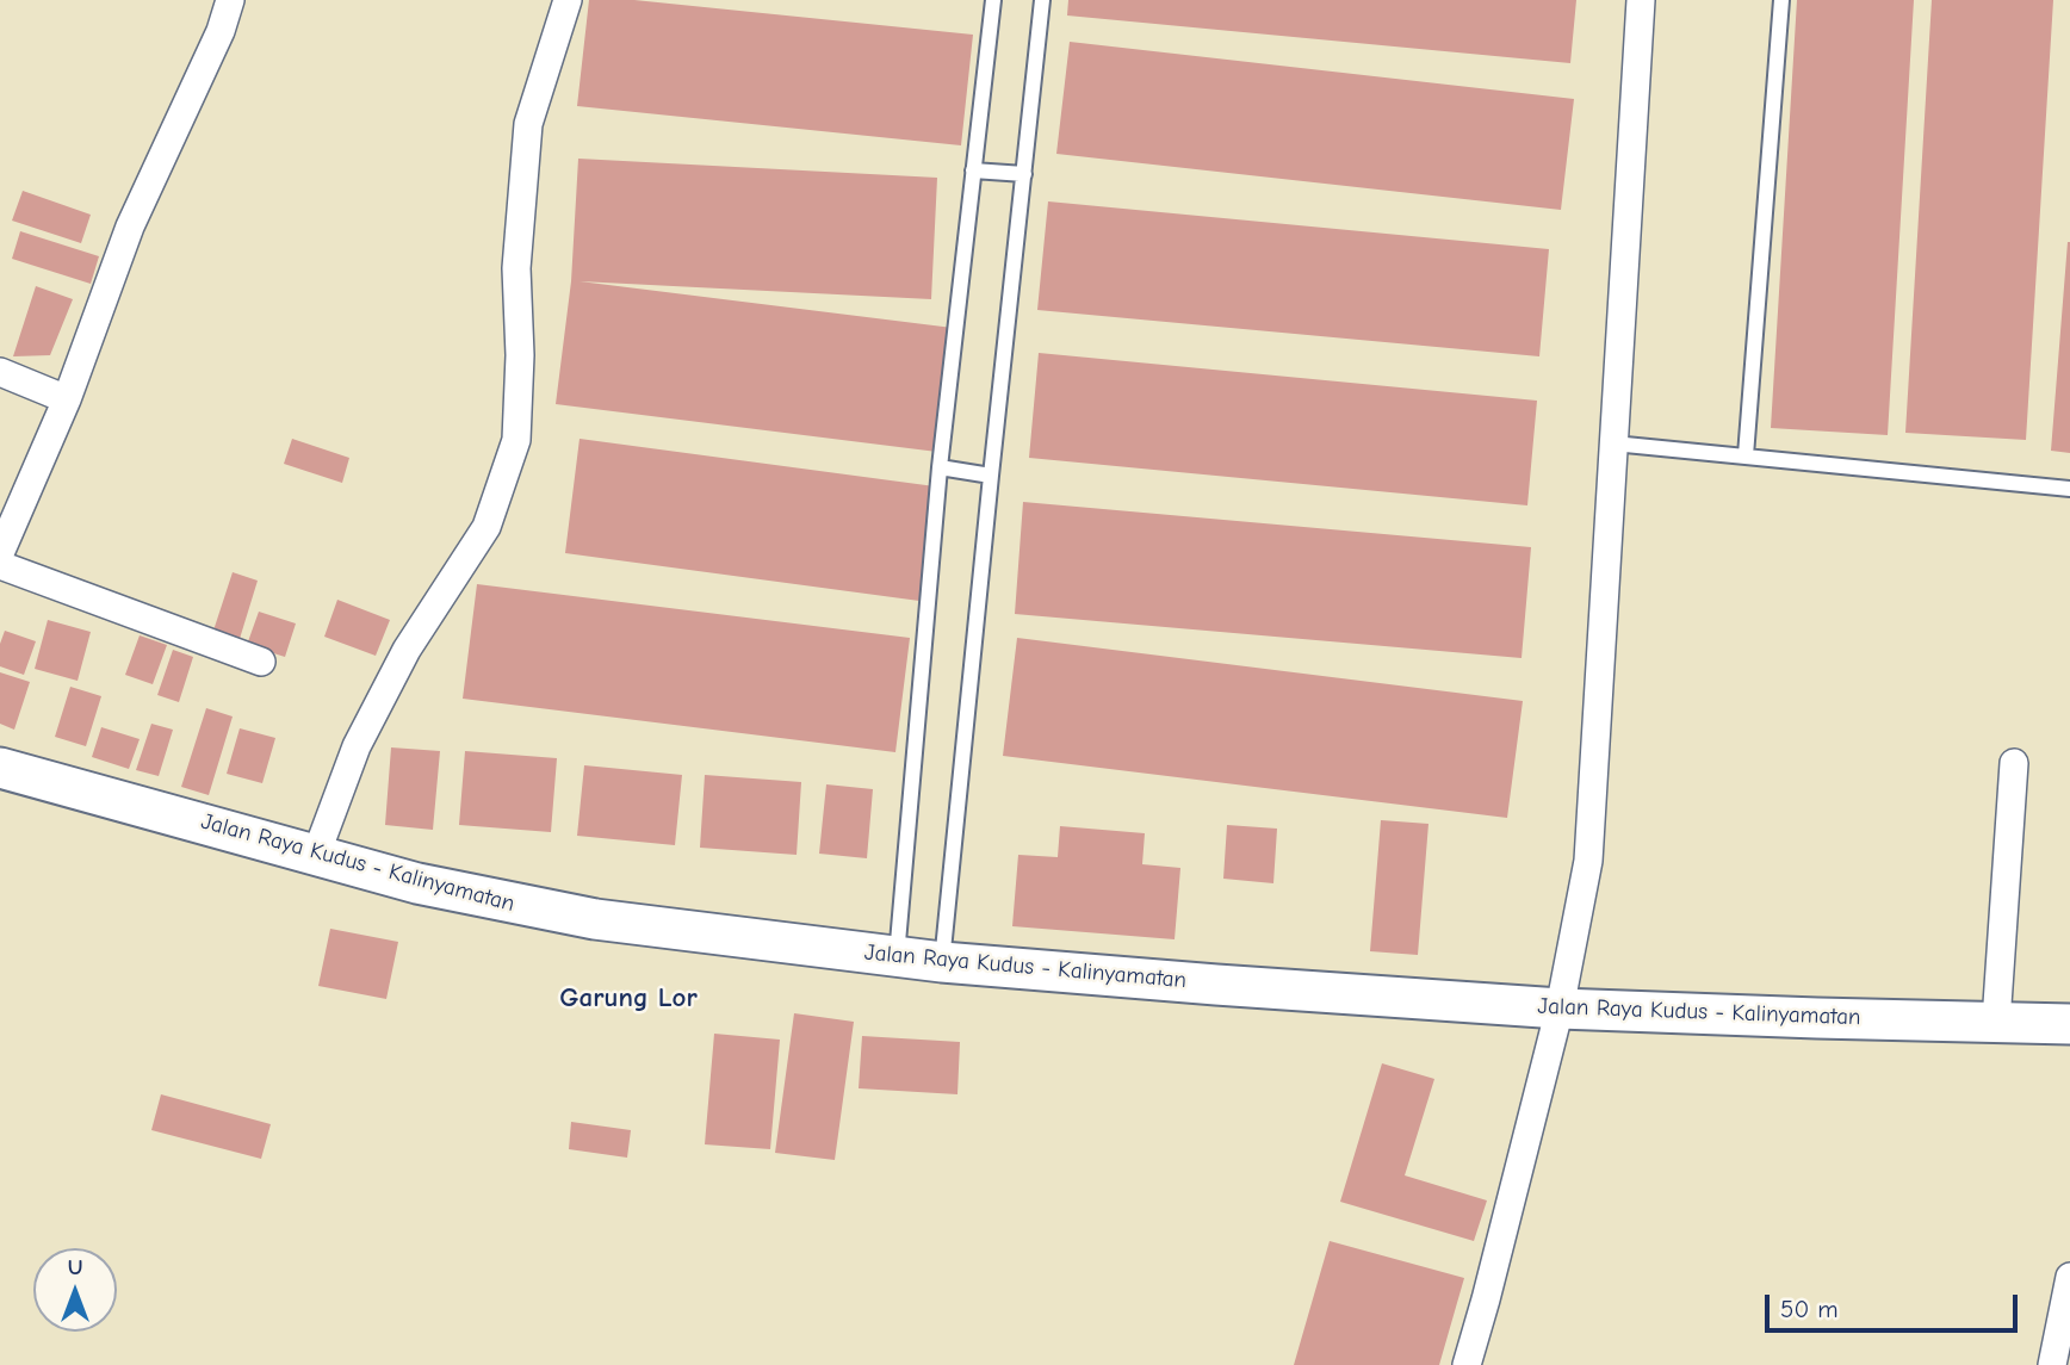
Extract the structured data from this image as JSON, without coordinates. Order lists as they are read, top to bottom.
{
  "streets": {
    "main road": ["Jalan Raya Kudus - Kalinyamatan"]
  },
  "districts": ["Garung Lor"],
  "scale_bar": "50 m",
  "north": "top"
}
